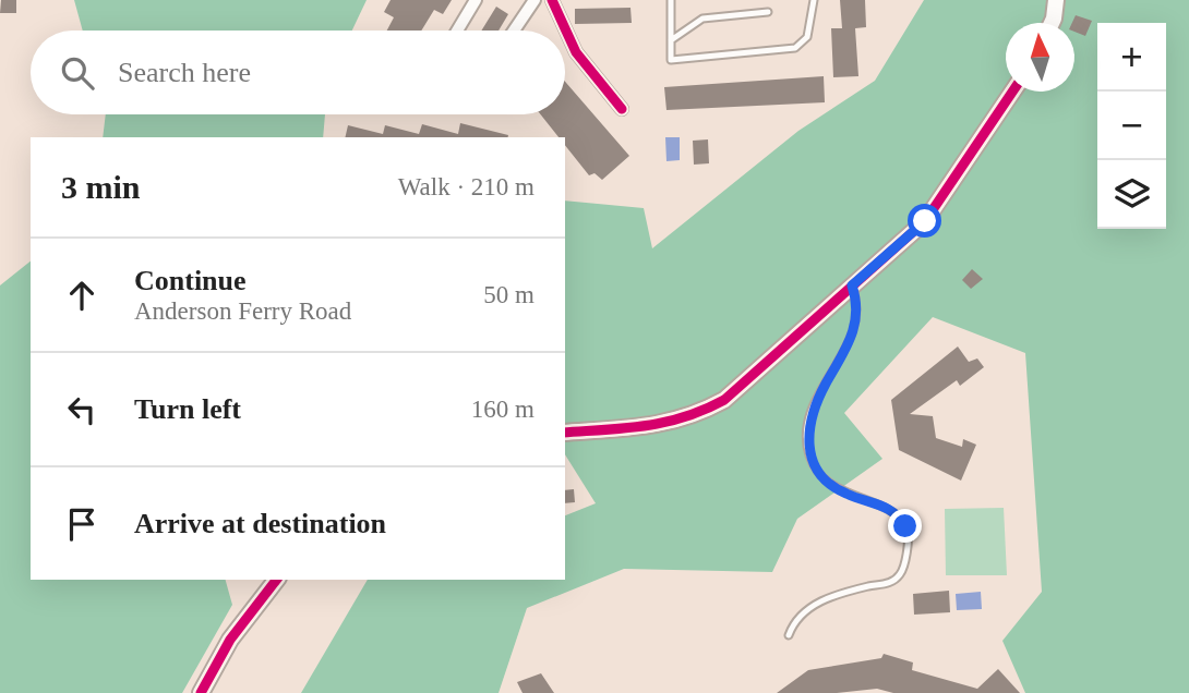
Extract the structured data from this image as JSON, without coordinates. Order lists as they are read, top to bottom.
{
  "north": "top",
  "page": {
    "map_buttons": ["+", "−"],
    "search": "Search here",
    "heading": ["3 min", "Walk · 210 m"],
    "list": [
      ["Continue", "Anderson Ferry Road", "50 m"],
      ["Turn left", "160 m"],
      "Arrive at destination"
    ]
  }
}
